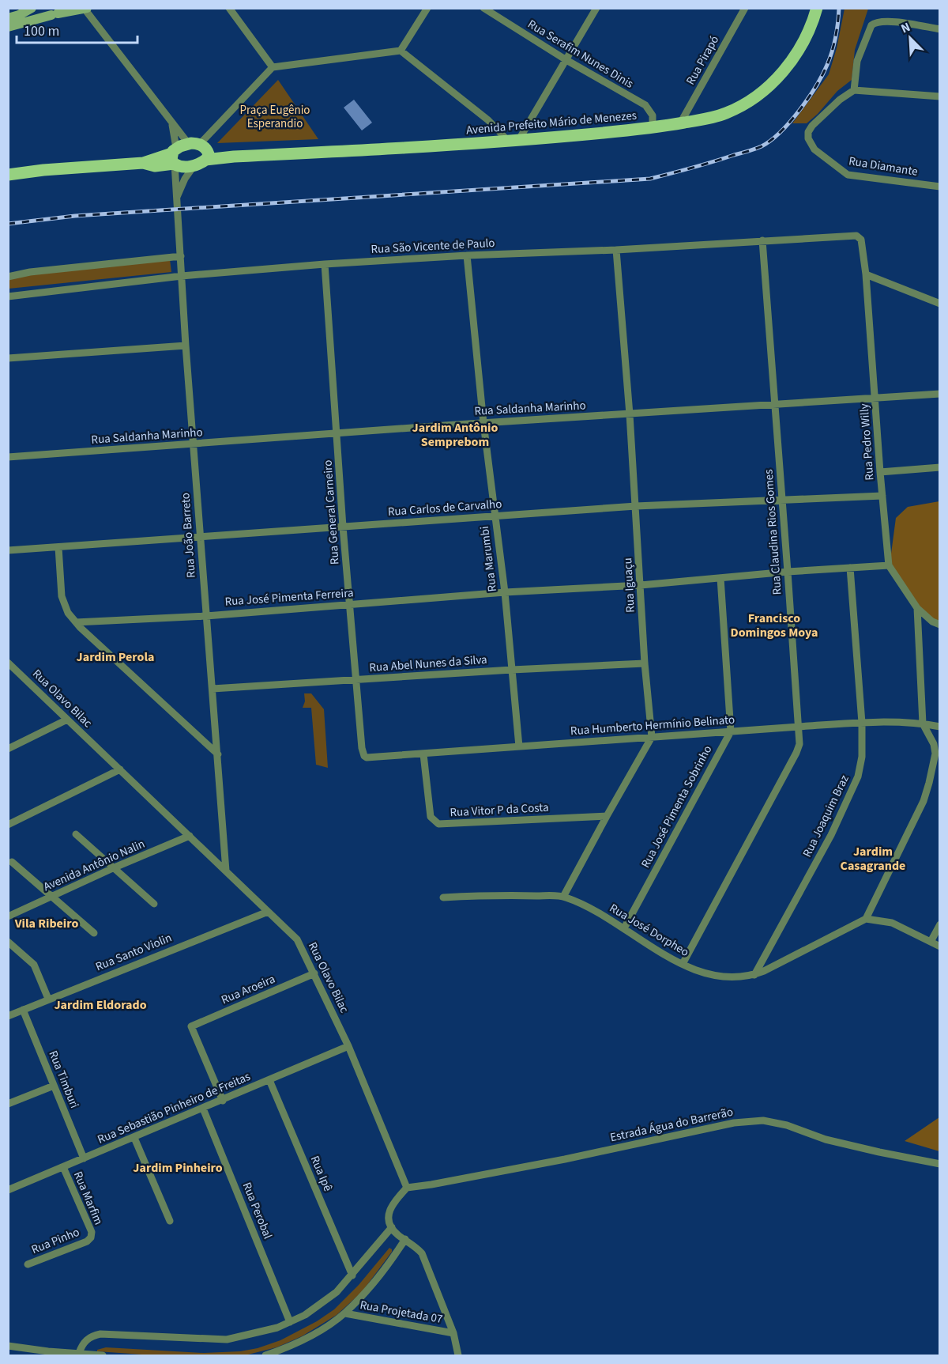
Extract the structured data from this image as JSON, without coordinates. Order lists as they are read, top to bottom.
{
  "streets": {
    "main road": ["Avenida Prefeito Mário de Menezes"],
    "street": [
      "Rua Serafim Nunes Dinis",
      "Rua Pirapó",
      "Rua Diamante",
      "Rua São Vicente de Paulo",
      "Rua Saldanha Marinho",
      "Rua Pedro Willy",
      "Rua Carlos de Carvalho",
      "Rua General Carneiro",
      "Rua Claudina Rios Gomes",
      "Rua João Barreto",
      "Rua Marumbi",
      "Rua Iguaçu",
      "Rua José Pimenta Ferreira",
      "Rua Abel Nunes da Silva",
      "Rua Olavo Bilac",
      "Rua Humberto Hermínio Belinato",
      "Rua José Pimenta Sobrinho",
      "Rua Vitor P da Costa",
      "Rua Joaquim Braz",
      "Avenida Antônio Nalin",
      "Rua José Dorpheo",
      "Rua Santo Violin",
      "Rua Aroeira",
      "Rua Timburi",
      "Rua Sebastião Pinheiro de Freitas",
      "Estrada Água do Barrerão",
      "Rua Ipê",
      "Rua Marfim",
      "Rua Perobal",
      "Rua Pinho",
      "Rua Projetada 07"
    ]
  },
  "crossings": [
    ["Rua Serafim Nunes Dinis", "Avenida Prefeito Mário de Menezes"],
    ["Rua Pirapó", "Avenida Prefeito Mário de Menezes"],
    ["Avenida Prefeito Mário de Menezes", "Rua João Barreto"],
    ["Rua São Vicente de Paulo", "Rua Pedro Willy"],
    ["Rua São Vicente de Paulo", "Rua General Carneiro"],
    ["Rua São Vicente de Paulo", "Rua Claudina Rios Gomes"],
    ["Rua São Vicente de Paulo", "Rua João Barreto"],
    ["Rua São Vicente de Paulo", "Rua Marumbi"],
    ["Rua São Vicente de Paulo", "Rua Iguaçu"],
    ["Rua Saldanha Marinho", "Rua Pedro Willy"],
    ["Rua Saldanha Marinho", "Rua General Carneiro"],
    ["Rua Saldanha Marinho", "Rua Claudina Rios Gomes"],
    ["Rua Saldanha Marinho", "Rua João Barreto"],
    ["Rua Saldanha Marinho", "Rua Marumbi"],
    ["Rua Saldanha Marinho", "Rua Iguaçu"],
    ["Rua Pedro Willy", "Rua Carlos de Carvalho"],
    ["Rua Pedro Willy", "Rua José Pimenta Ferreira"],
    ["Rua Carlos de Carvalho", "Rua General Carneiro"],
    ["Rua Carlos de Carvalho", "Rua Claudina Rios Gomes"],
    ["Rua Carlos de Carvalho", "Rua João Barreto"],
    ["Rua Carlos de Carvalho", "Rua Marumbi"],
    ["Rua Carlos de Carvalho", "Rua Iguaçu"],
    ["Rua General Carneiro", "Rua José Pimenta Ferreira"],
    ["Rua General Carneiro", "Rua Abel Nunes da Silva"],
    ["Rua General Carneiro", "Rua Humberto Hermínio Belinato"],
    ["Rua Claudina Rios Gomes", "Rua José Pimenta Ferreira"],
    ["Rua Claudina Rios Gomes", "Rua Humberto Hermínio Belinato"],
    ["Rua Claudina Rios Gomes", "Rua José Dorpheo"],
    ["Rua João Barreto", "Rua José Pimenta Ferreira"],
    ["Rua João Barreto", "Rua Abel Nunes da Silva"],
    ["Rua João Barreto", "Rua Olavo Bilac"],
    ["Rua Marumbi", "Rua José Pimenta Ferreira"],
    ["Rua Marumbi", "Rua Abel Nunes da Silva"],
    ["Rua Marumbi", "Rua Humberto Hermínio Belinato"],
    ["Rua Iguaçu", "Rua José Pimenta Ferreira"],
    ["Rua Iguaçu", "Rua Abel Nunes da Silva"],
    ["Rua Iguaçu", "Rua Humberto Hermínio Belinato"],
    ["Rua José Pimenta Ferreira", "Rua Joaquim Braz"],
    ["Rua Olavo Bilac", "Avenida Antônio Nalin"],
    ["Rua Olavo Bilac", "Rua Santo Violin"],
    ["Rua Olavo Bilac", "Rua Aroeira"],
    ["Rua Olavo Bilac", "Rua Sebastião Pinheiro de Freitas"],
    ["Rua Olavo Bilac", "Estrada Água do Barrerão"],
    ["Rua Humberto Hermínio Belinato", "Rua José Pimenta Sobrinho"],
    ["Rua Humberto Hermínio Belinato", "Rua Vitor P da Costa"],
    ["Rua Humberto Hermínio Belinato", "Rua Joaquim Braz"],
    ["Rua José Pimenta Sobrinho", "Rua José Dorpheo"],
    ["Rua Joaquim Braz", "Rua José Dorpheo"],
    ["Rua Santo Violin", "Rua Timburi"],
    ["Rua Aroeira", "Rua Sebastião Pinheiro de Freitas"],
    ["Rua Timburi", "Rua Sebastião Pinheiro de Freitas"],
    ["Rua Sebastião Pinheiro de Freitas", "Rua Ipê"],
    ["Rua Sebastião Pinheiro de Freitas", "Rua Marfim"],
    ["Rua Sebastião Pinheiro de Freitas", "Rua Perobal"],
    ["Rua Marfim", "Rua Pinho"]
  ],
  "districts": [
    "Jardim Antônio Semprebom",
    "Francisco Domingos Moya",
    "Jardim Perola",
    "Jardim Casagrande",
    "Vila Ribeiro",
    "Jardim Eldorado",
    "Jardim Pinheiro"
  ],
  "parks": ["Praça Eugênio Esperandio"],
  "scale_bar": "100 m",
  "north": "top left"
}
